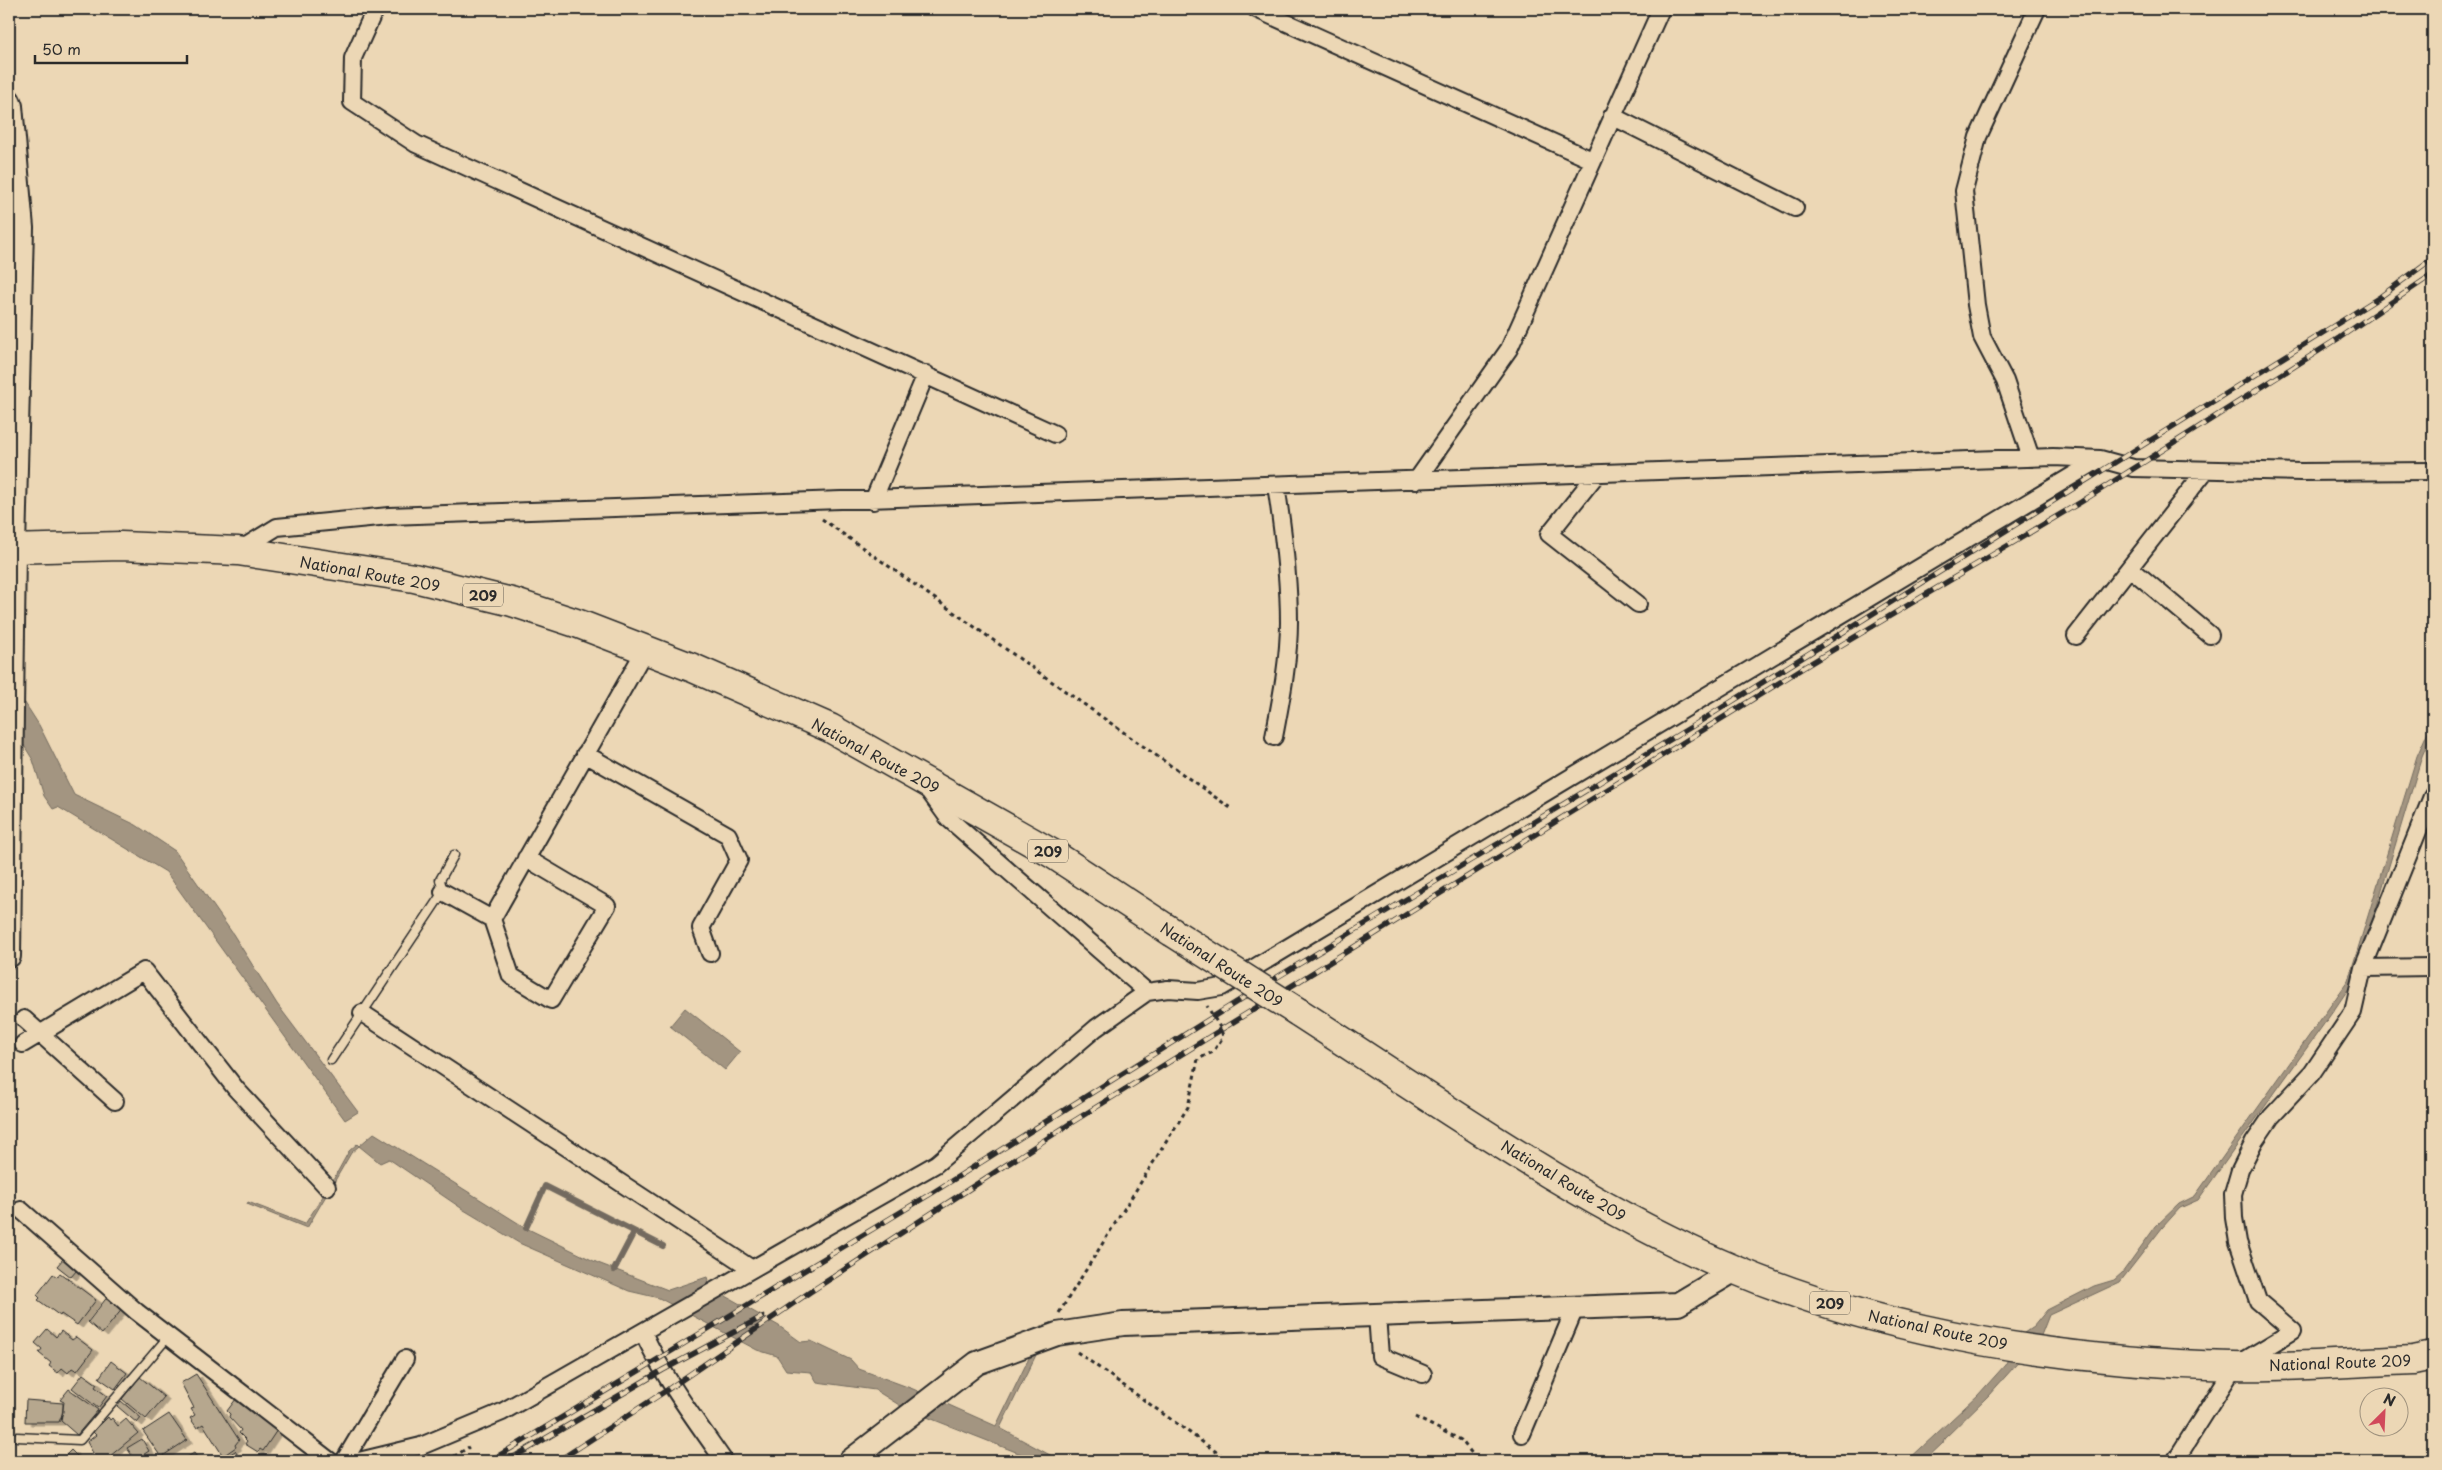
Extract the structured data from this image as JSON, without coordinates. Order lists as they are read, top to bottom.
{
  "streets": {
    "highway": ["National Route 209", "209"]
  },
  "scale_bar": "50 m",
  "north": "top right"
}
